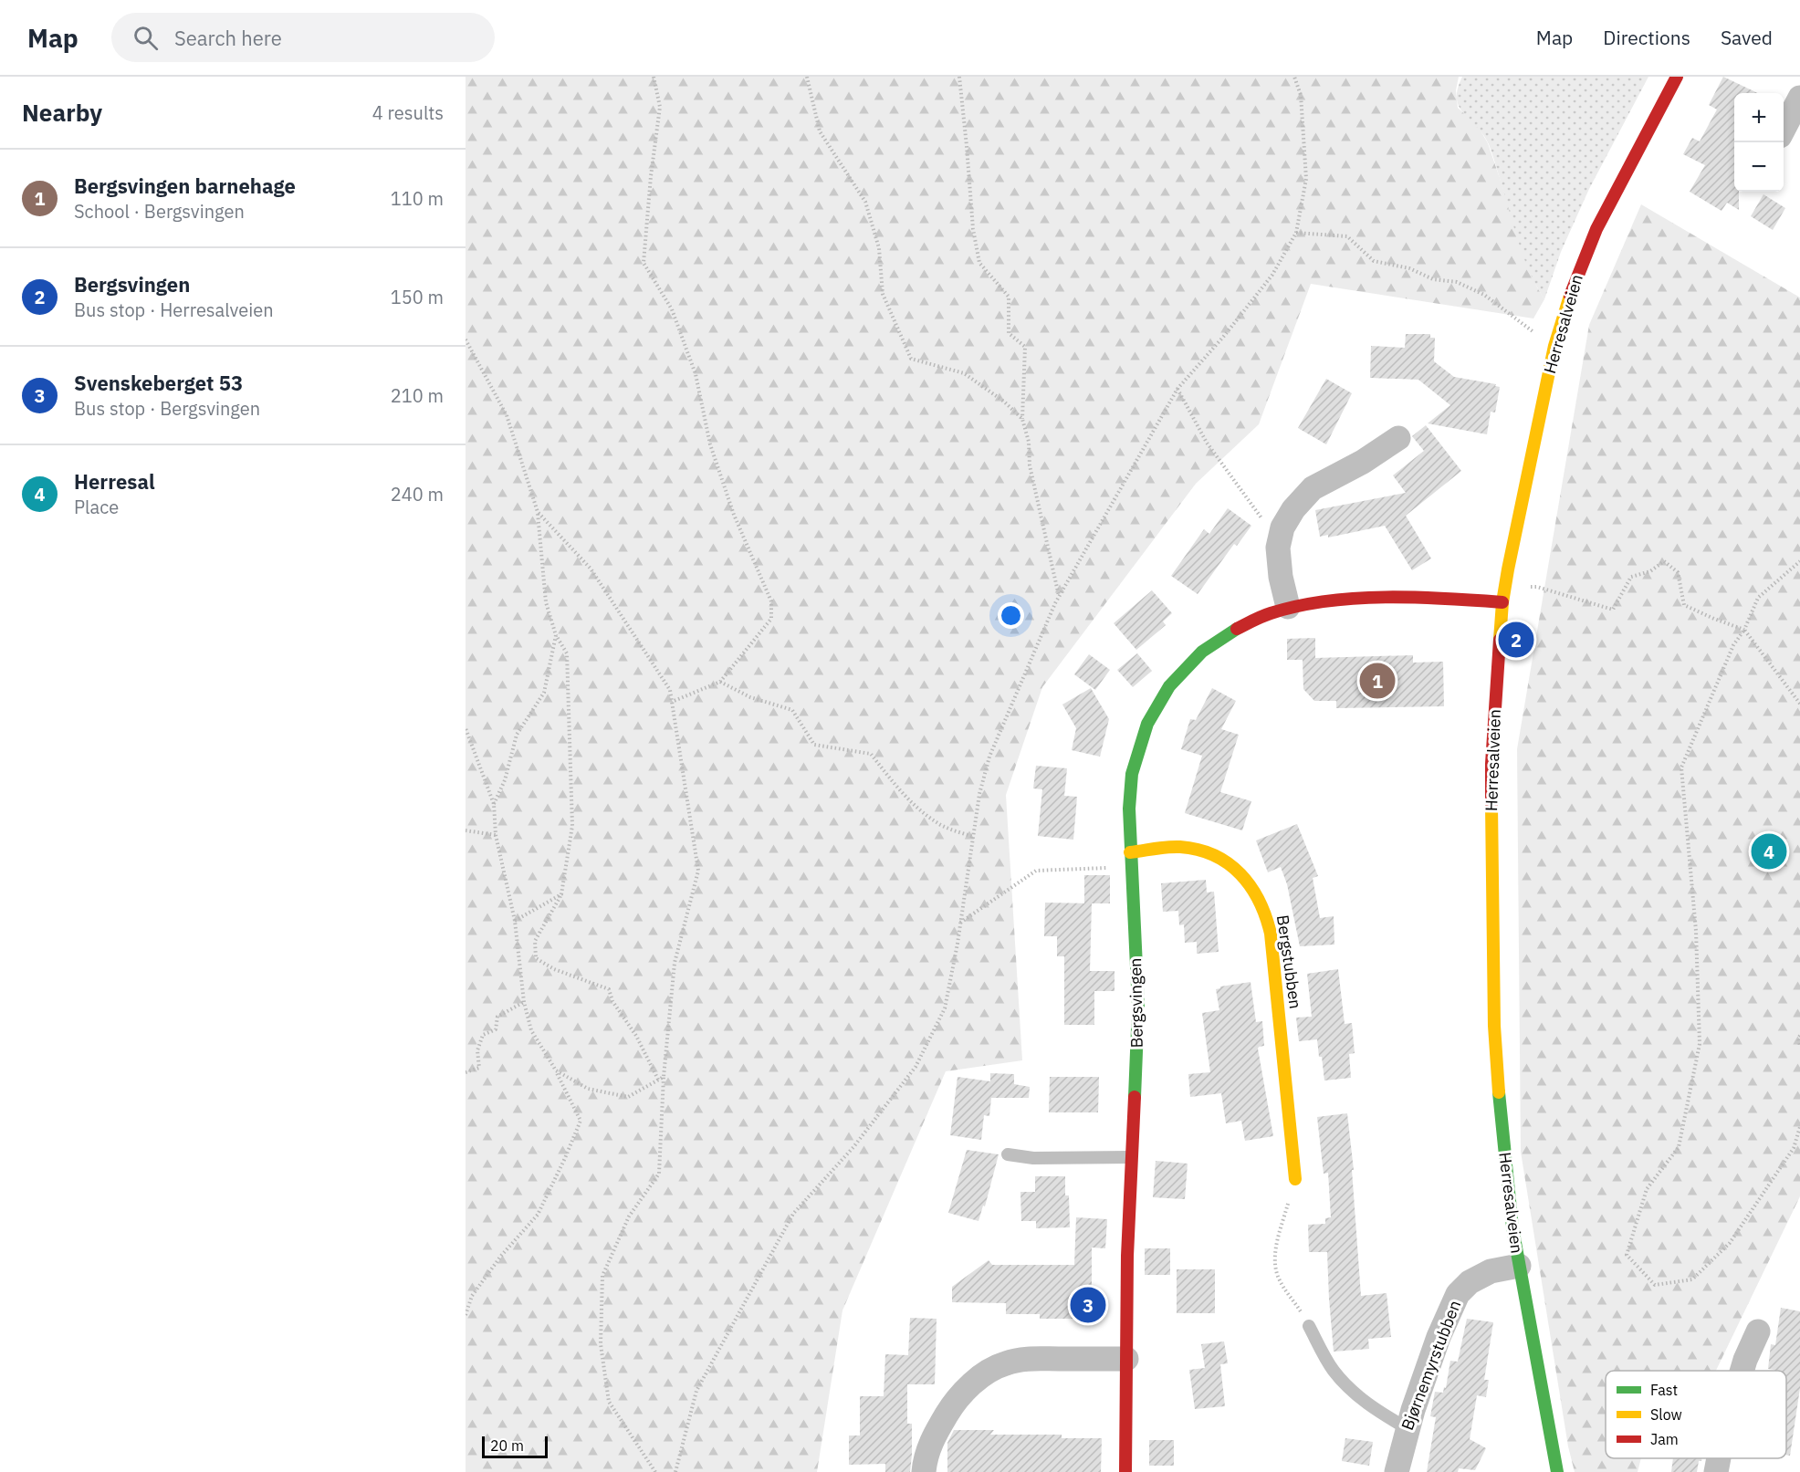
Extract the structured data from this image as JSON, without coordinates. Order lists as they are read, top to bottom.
{
  "streets": {
    "street": [
      "Herresalveien",
      "Bergstubben",
      "Bergsvingen",
      "Bjørnemyrstubben"
    ]
  },
  "crossings": [
    ["Herresalveien", "Bergsvingen"],
    ["Herresalveien", "Bjørnemyrstubben"],
    ["Bergstubben", "Bergsvingen"]
  ],
  "legend": ["Fast", "Slow", "Jam"],
  "scale_bar": "20 m",
  "page": {
    "header": "Map",
    "search": "Search here",
    "nav": ["Map", "Directions", "Saved"],
    "heading": ["Nearby", "4 results"],
    "map_buttons": ["+", "−"],
    "list": [
      {
        "mark": "1",
        "name": "Bergsvingen barnehage",
        "note": "School · Bergsvingen",
        "value": "110 m"
      },
      {
        "mark": "2",
        "name": "Bergsvingen",
        "note": "Bus stop · Herresalveien",
        "value": "150 m"
      },
      {
        "mark": "3",
        "name": "Svenskeberget 53",
        "note": "Bus stop · Bergsvingen",
        "value": "210 m"
      },
      {
        "mark": "4",
        "name": "Herresal",
        "note": "Place",
        "value": "240 m"
      }
    ],
    "pins": [
      "2",
      "1",
      "4",
      "3"
    ],
    "scale": "20 m"
  }
}
